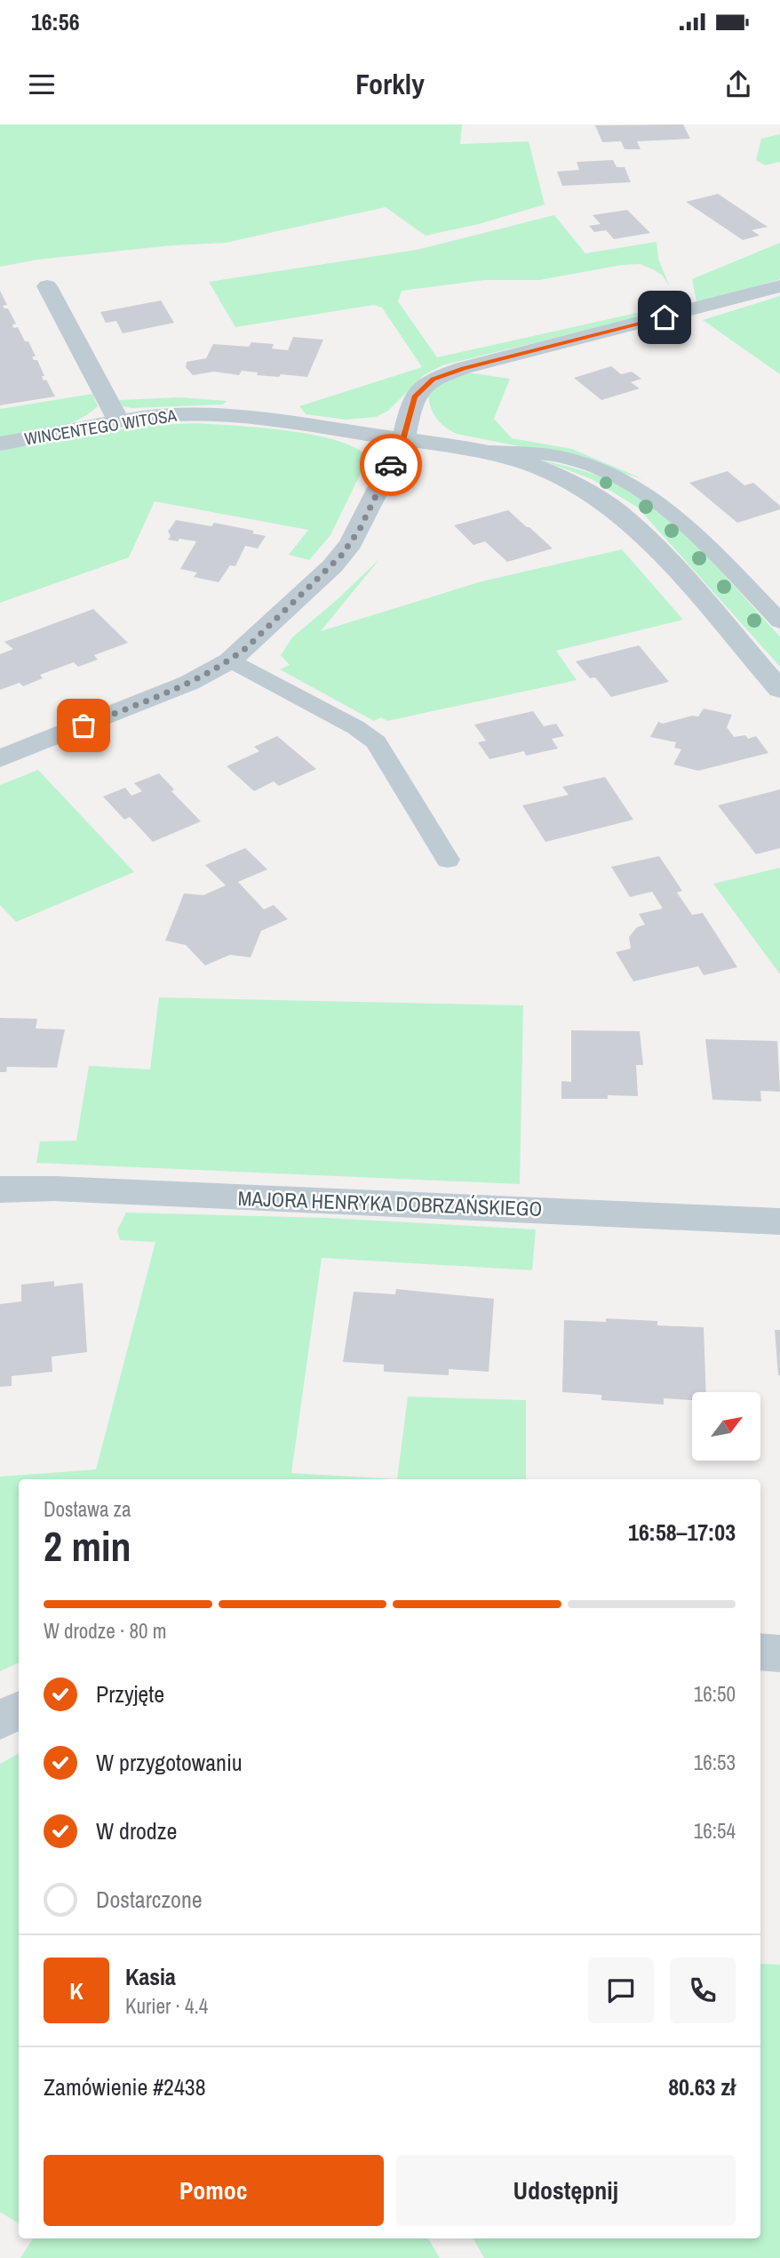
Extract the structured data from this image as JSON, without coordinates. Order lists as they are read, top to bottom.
{
  "streets": {
    "street": ["WINCENTEGO WITOSA", "MAJORA HENRYKA DOBRZAŃSKIEGO"]
  },
  "north": "top right",
  "page": {
    "status": "16:56",
    "header": "Forkly",
    "heading": ["2 min", "Dostawa za", "16:58–17:03"],
    "panel": [
      "Kasia",
      "Kurier · 4.4",
      "Zamówienie #2438",
      "80.63 zł"
    ],
    "bar": "W drodze · 80 m",
    "list": [
      ["Przyjęte", "16:50"],
      ["W przygotowaniu", "16:53"],
      ["W drodze", "16:54"],
      "Dostarczone"
    ],
    "round": "K",
    "buttons": ["Pomoc", "Udostępnij"]
  }
}
